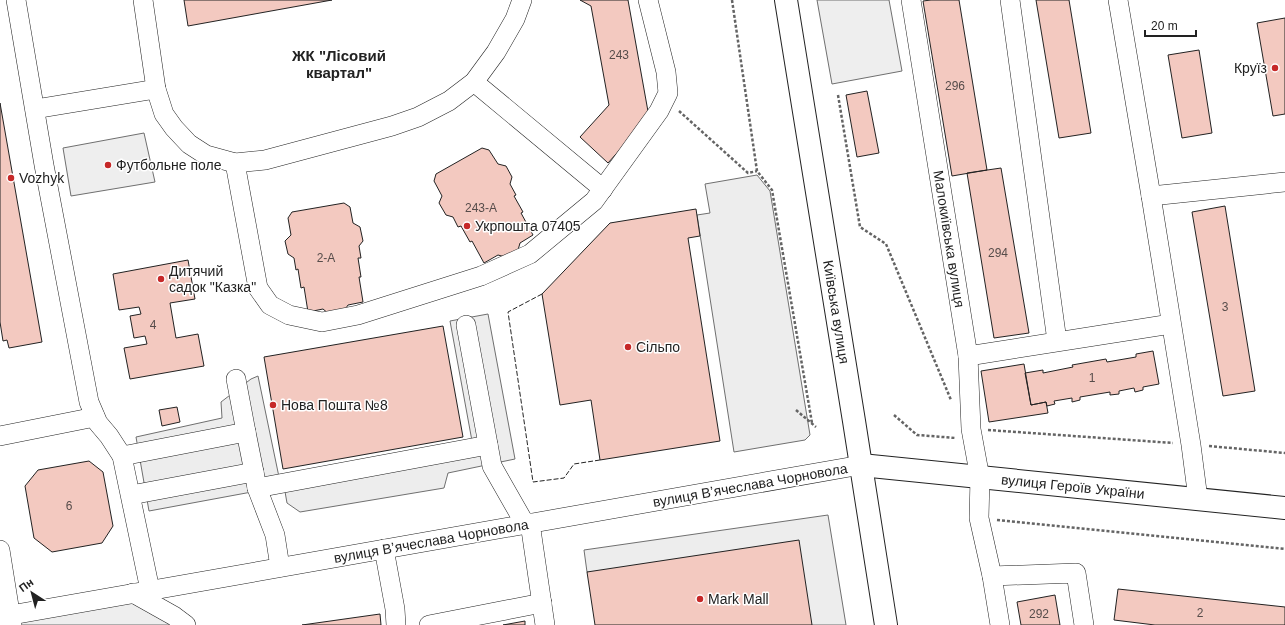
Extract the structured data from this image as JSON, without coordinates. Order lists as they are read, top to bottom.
{
  "streets": {
    "main road": ["Київська вулиця", "вулиця Героїв України"],
    "street": ["Малокиївська вулиця", "вулиця Вʼячеслава Чорновола"]
  },
  "crossings": [
    ["Малокиївська вулиця", "вулиця Героїв України"],
    ["Київська вулиця", "вулиця Вʼячеслава Чорновола"],
    ["Київська вулиця", "вулиця Героїв України"],
    ["вулиця Вʼячеслава Чорновола", "вулиця Героїв України"]
  ],
  "districts": ["ЖК \"Лісовий квартал\""],
  "places": [
    "Круїз",
    "Футбольне поле",
    "Vozhyk",
    "Укрпошта 07405",
    "Дитячий садок \"Казка\"",
    "Сільпо",
    "Нова Пошта №8",
    "Mark Mall"
  ],
  "house_numbers": [
    "243",
    "296",
    "243-А",
    "294",
    "2-А",
    "3",
    "4",
    "1",
    "6",
    "2",
    "292"
  ],
  "scale_bar": "20 m",
  "north": "top left"
}
